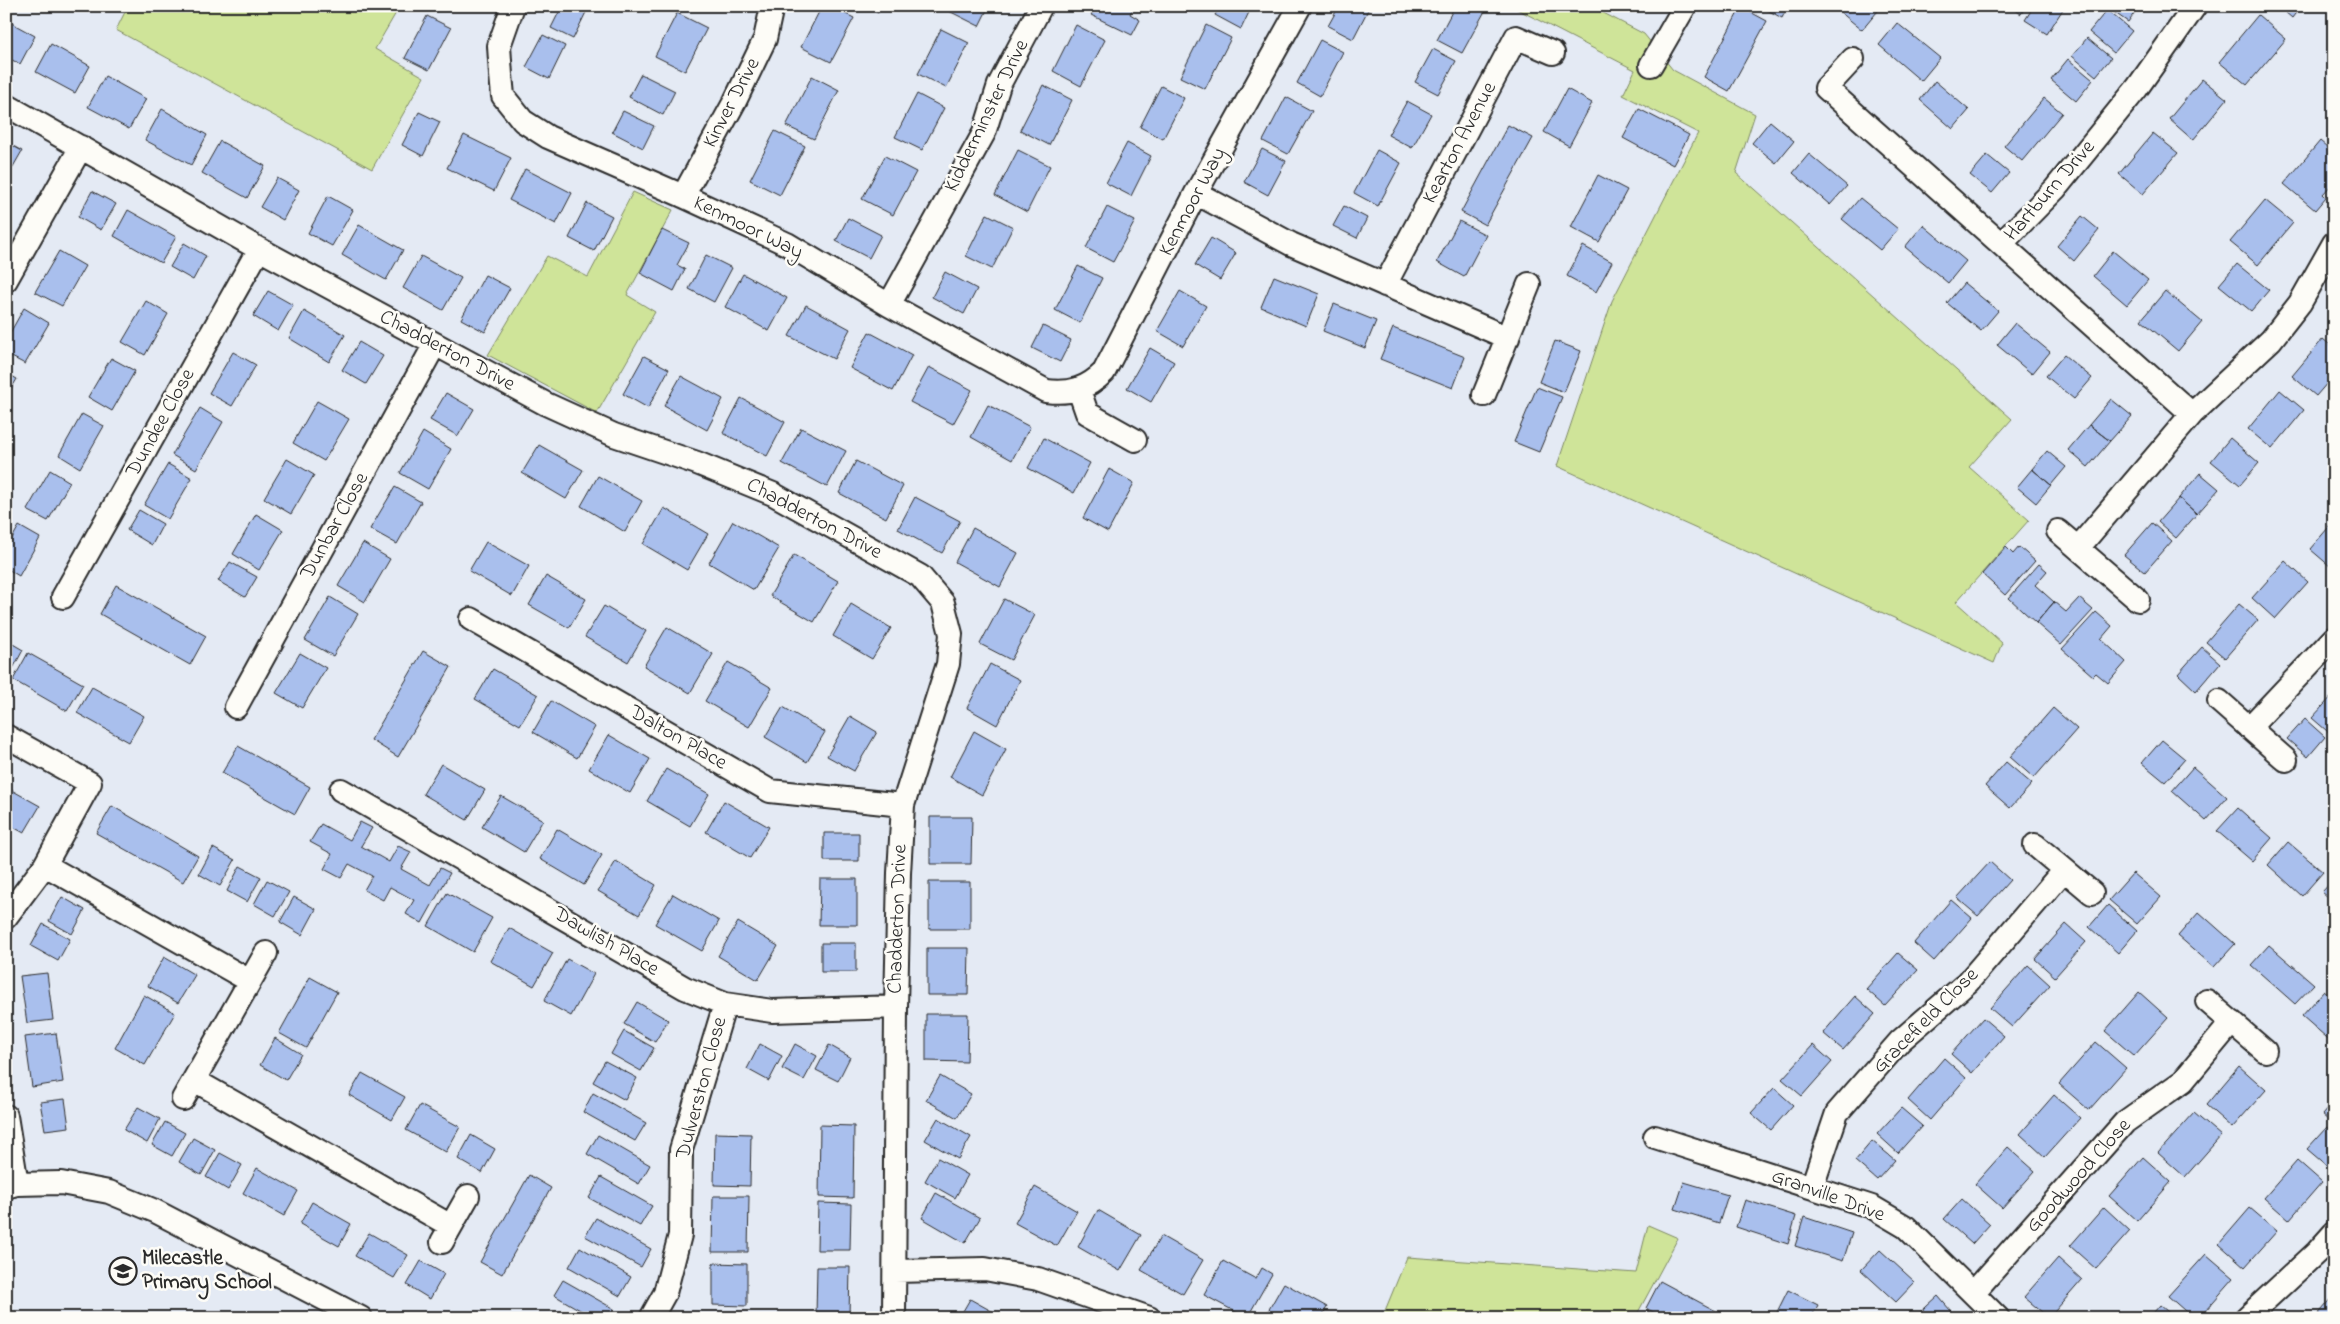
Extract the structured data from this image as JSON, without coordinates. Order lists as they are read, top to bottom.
{
  "streets": {
    "street": [
      "Kinver Drive",
      "Kidderminster Drive",
      "Kearton Avenue",
      "Hartburn Drive",
      "Kenmoor Way",
      "Chadderton Drive",
      "Dundee Close",
      "Dunbar Close",
      "Dalton Place",
      "Dawlish Place",
      "Gracefield Close",
      "Dulverston Close",
      "Goodwood Close",
      "Granville Drive"
    ]
  },
  "crossings": [
    ["Kinver Drive", "Kenmoor Way"],
    ["Kidderminster Drive", "Kenmoor Way"],
    ["Chadderton Drive", "Dundee Close"],
    ["Chadderton Drive", "Dunbar Close"],
    ["Chadderton Drive", "Dalton Place"],
    ["Chadderton Drive", "Dawlish Place"],
    ["Dawlish Place", "Dulverston Close"],
    ["Gracefield Close", "Granville Drive"],
    ["Goodwood Close", "Granville Drive"]
  ],
  "places": {
    "school or university": ["Milecastle Primary School"]
  }
}
